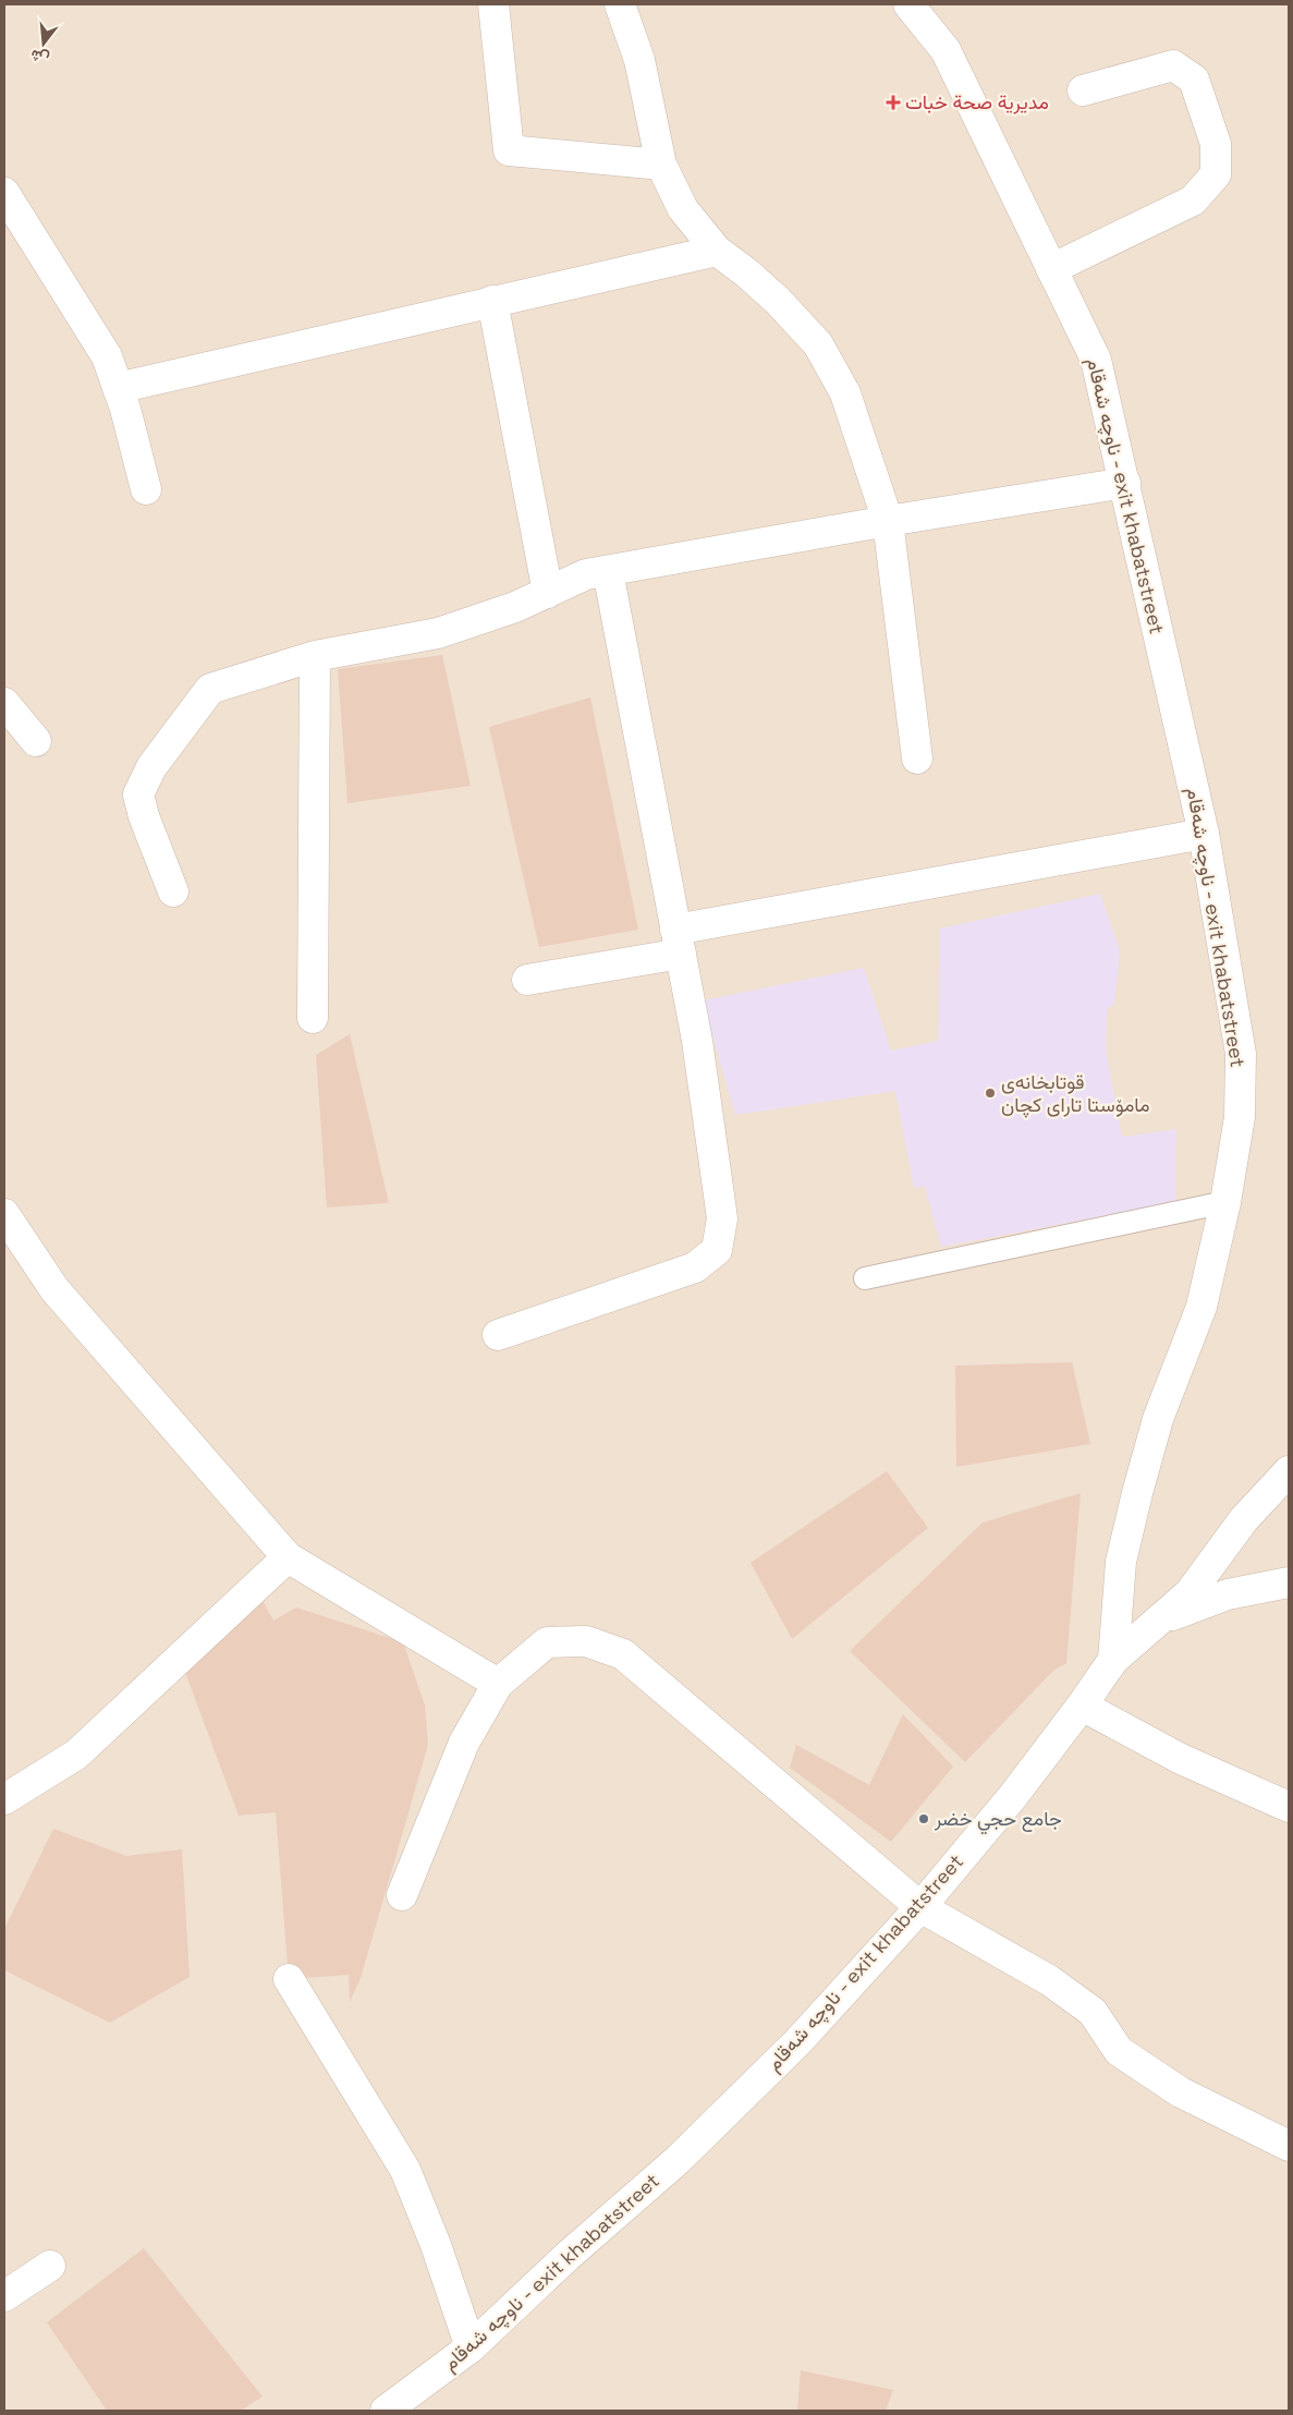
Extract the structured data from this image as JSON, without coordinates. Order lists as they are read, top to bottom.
{
  "streets": {
    "street": ["ناوچە شەقام - exit khabatstreet"]
  },
  "places": {
    "health": ["مديرية صحة خبات"],
    "other": ["قوتابخانەی مامۆستا تارای کچان", "جامع حجي خضر"]
  },
  "north": "bottom"
}
